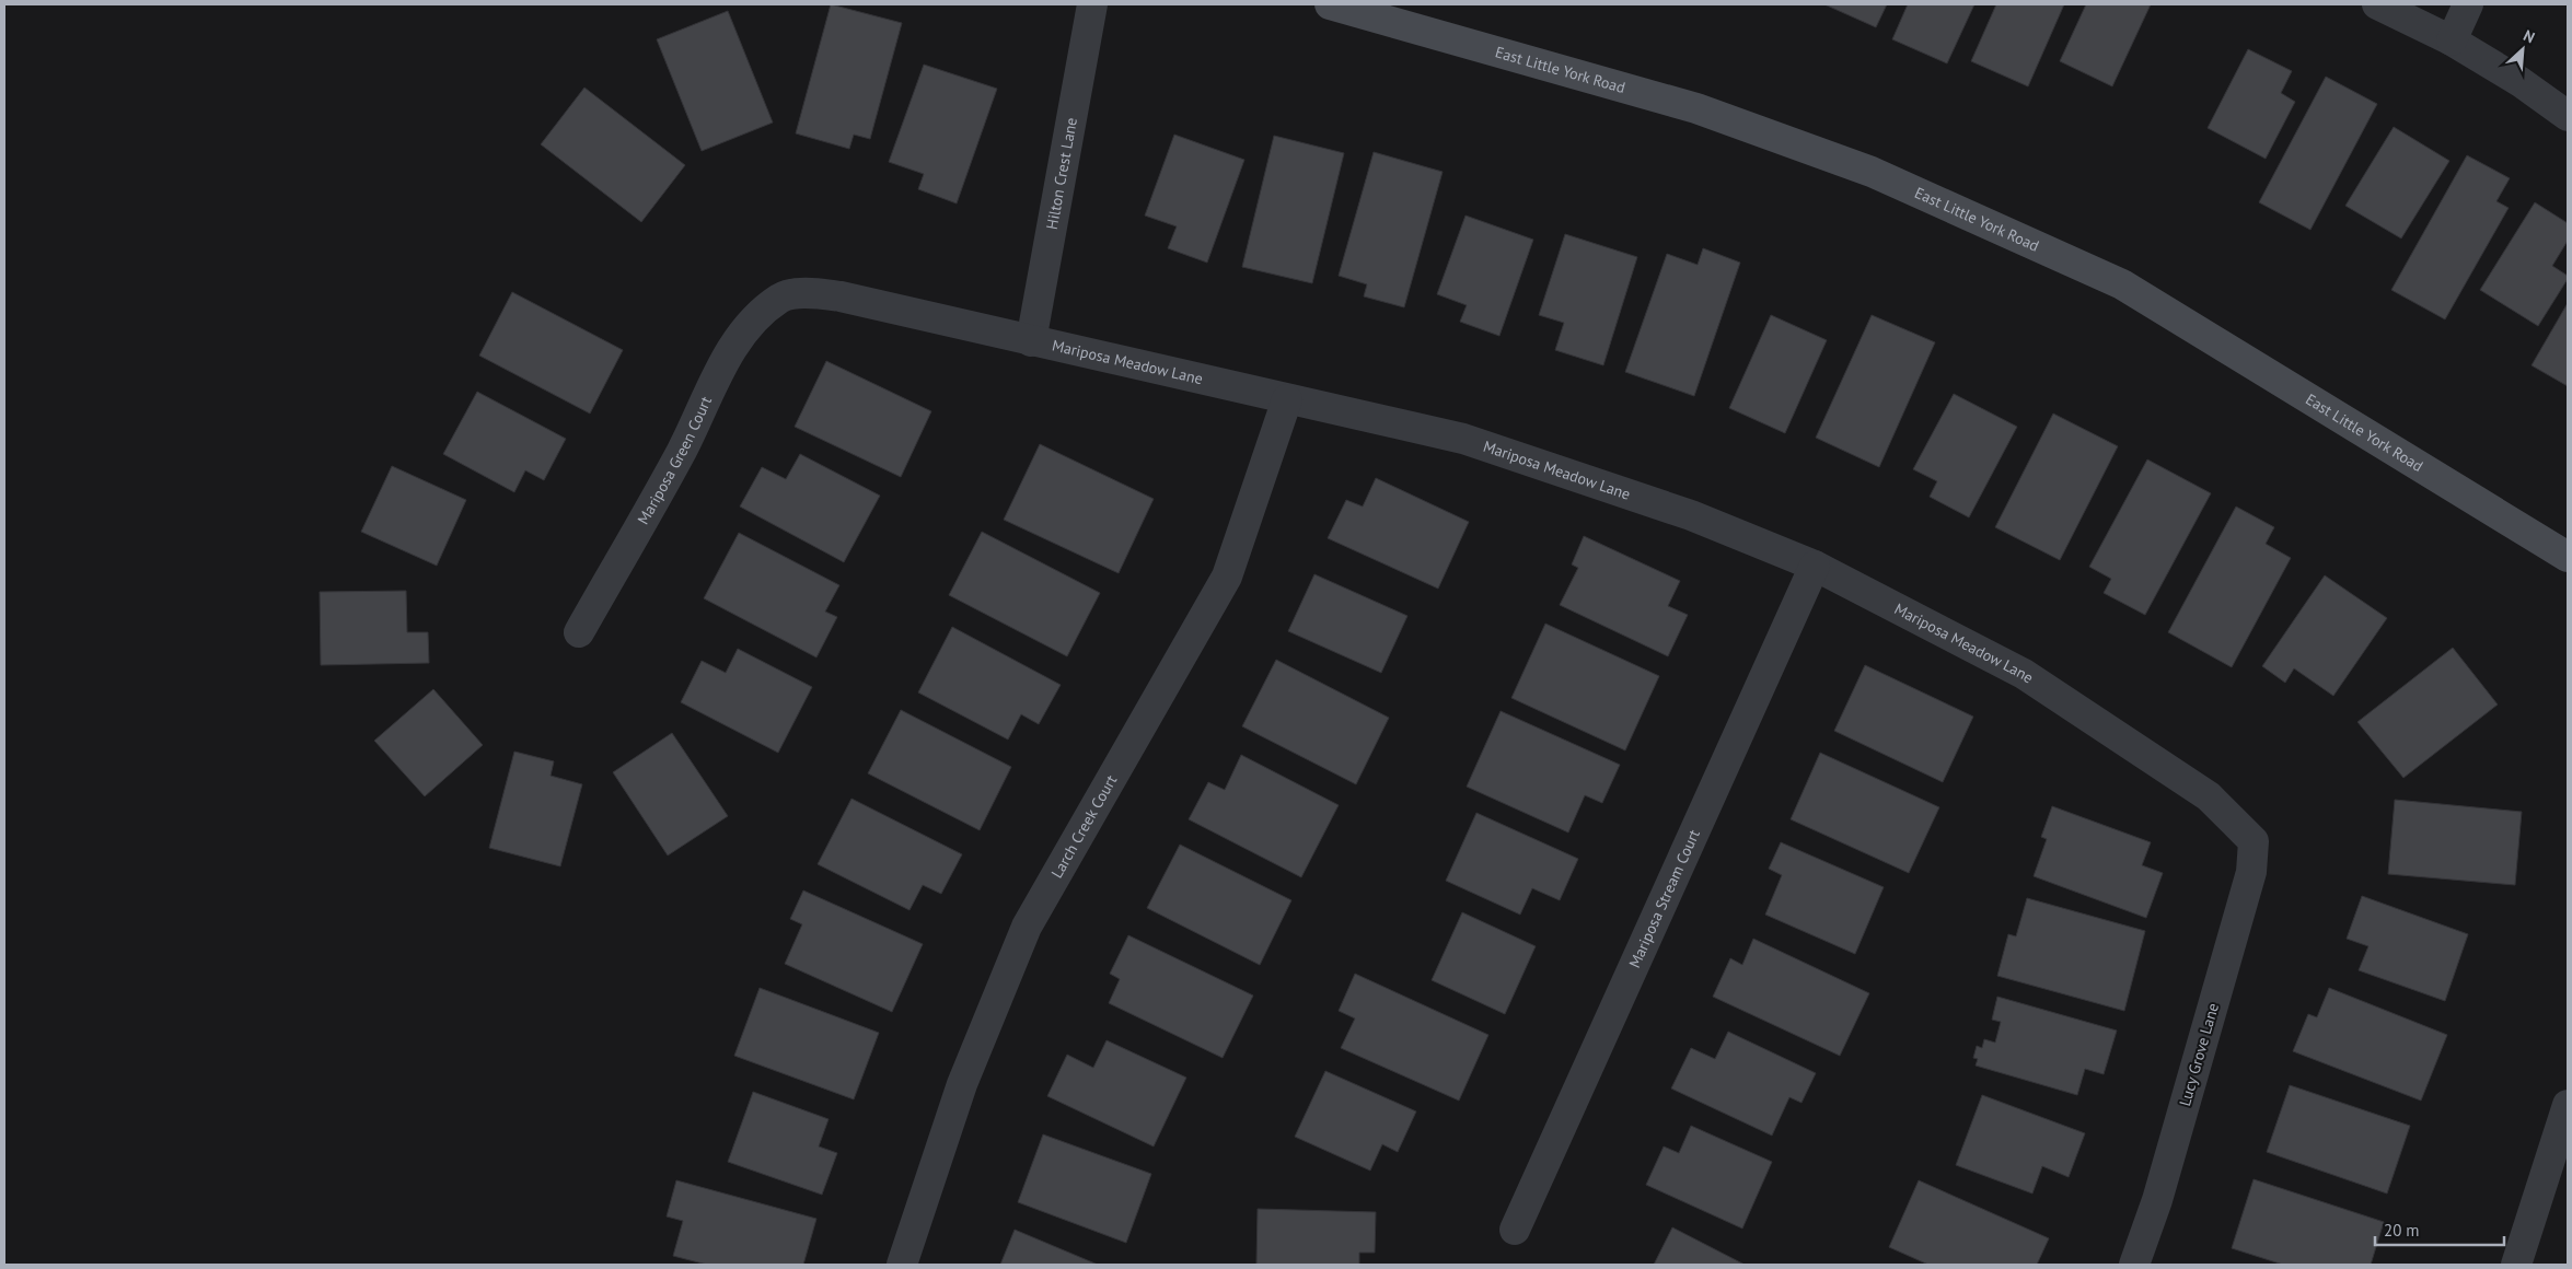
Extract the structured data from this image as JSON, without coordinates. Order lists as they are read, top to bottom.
{
  "streets": {
    "street": [
      "East Little York Road",
      "Hilton Crest Lane",
      "Mariposa Meadow Lane",
      "Mariposa Green Court",
      "Larch Creek Court",
      "Mariposa Stream Court",
      "Lucy Grove Lane"
    ]
  },
  "crossings": [
    ["Hilton Crest Lane", "Mariposa Meadow Lane"],
    ["Mariposa Meadow Lane", "Mariposa Green Court"],
    ["Mariposa Meadow Lane", "Larch Creek Court"],
    ["Mariposa Meadow Lane", "Mariposa Stream Court"],
    ["Mariposa Meadow Lane", "Lucy Grove Lane"]
  ],
  "scale_bar": "20 m",
  "north": "top right"
}
